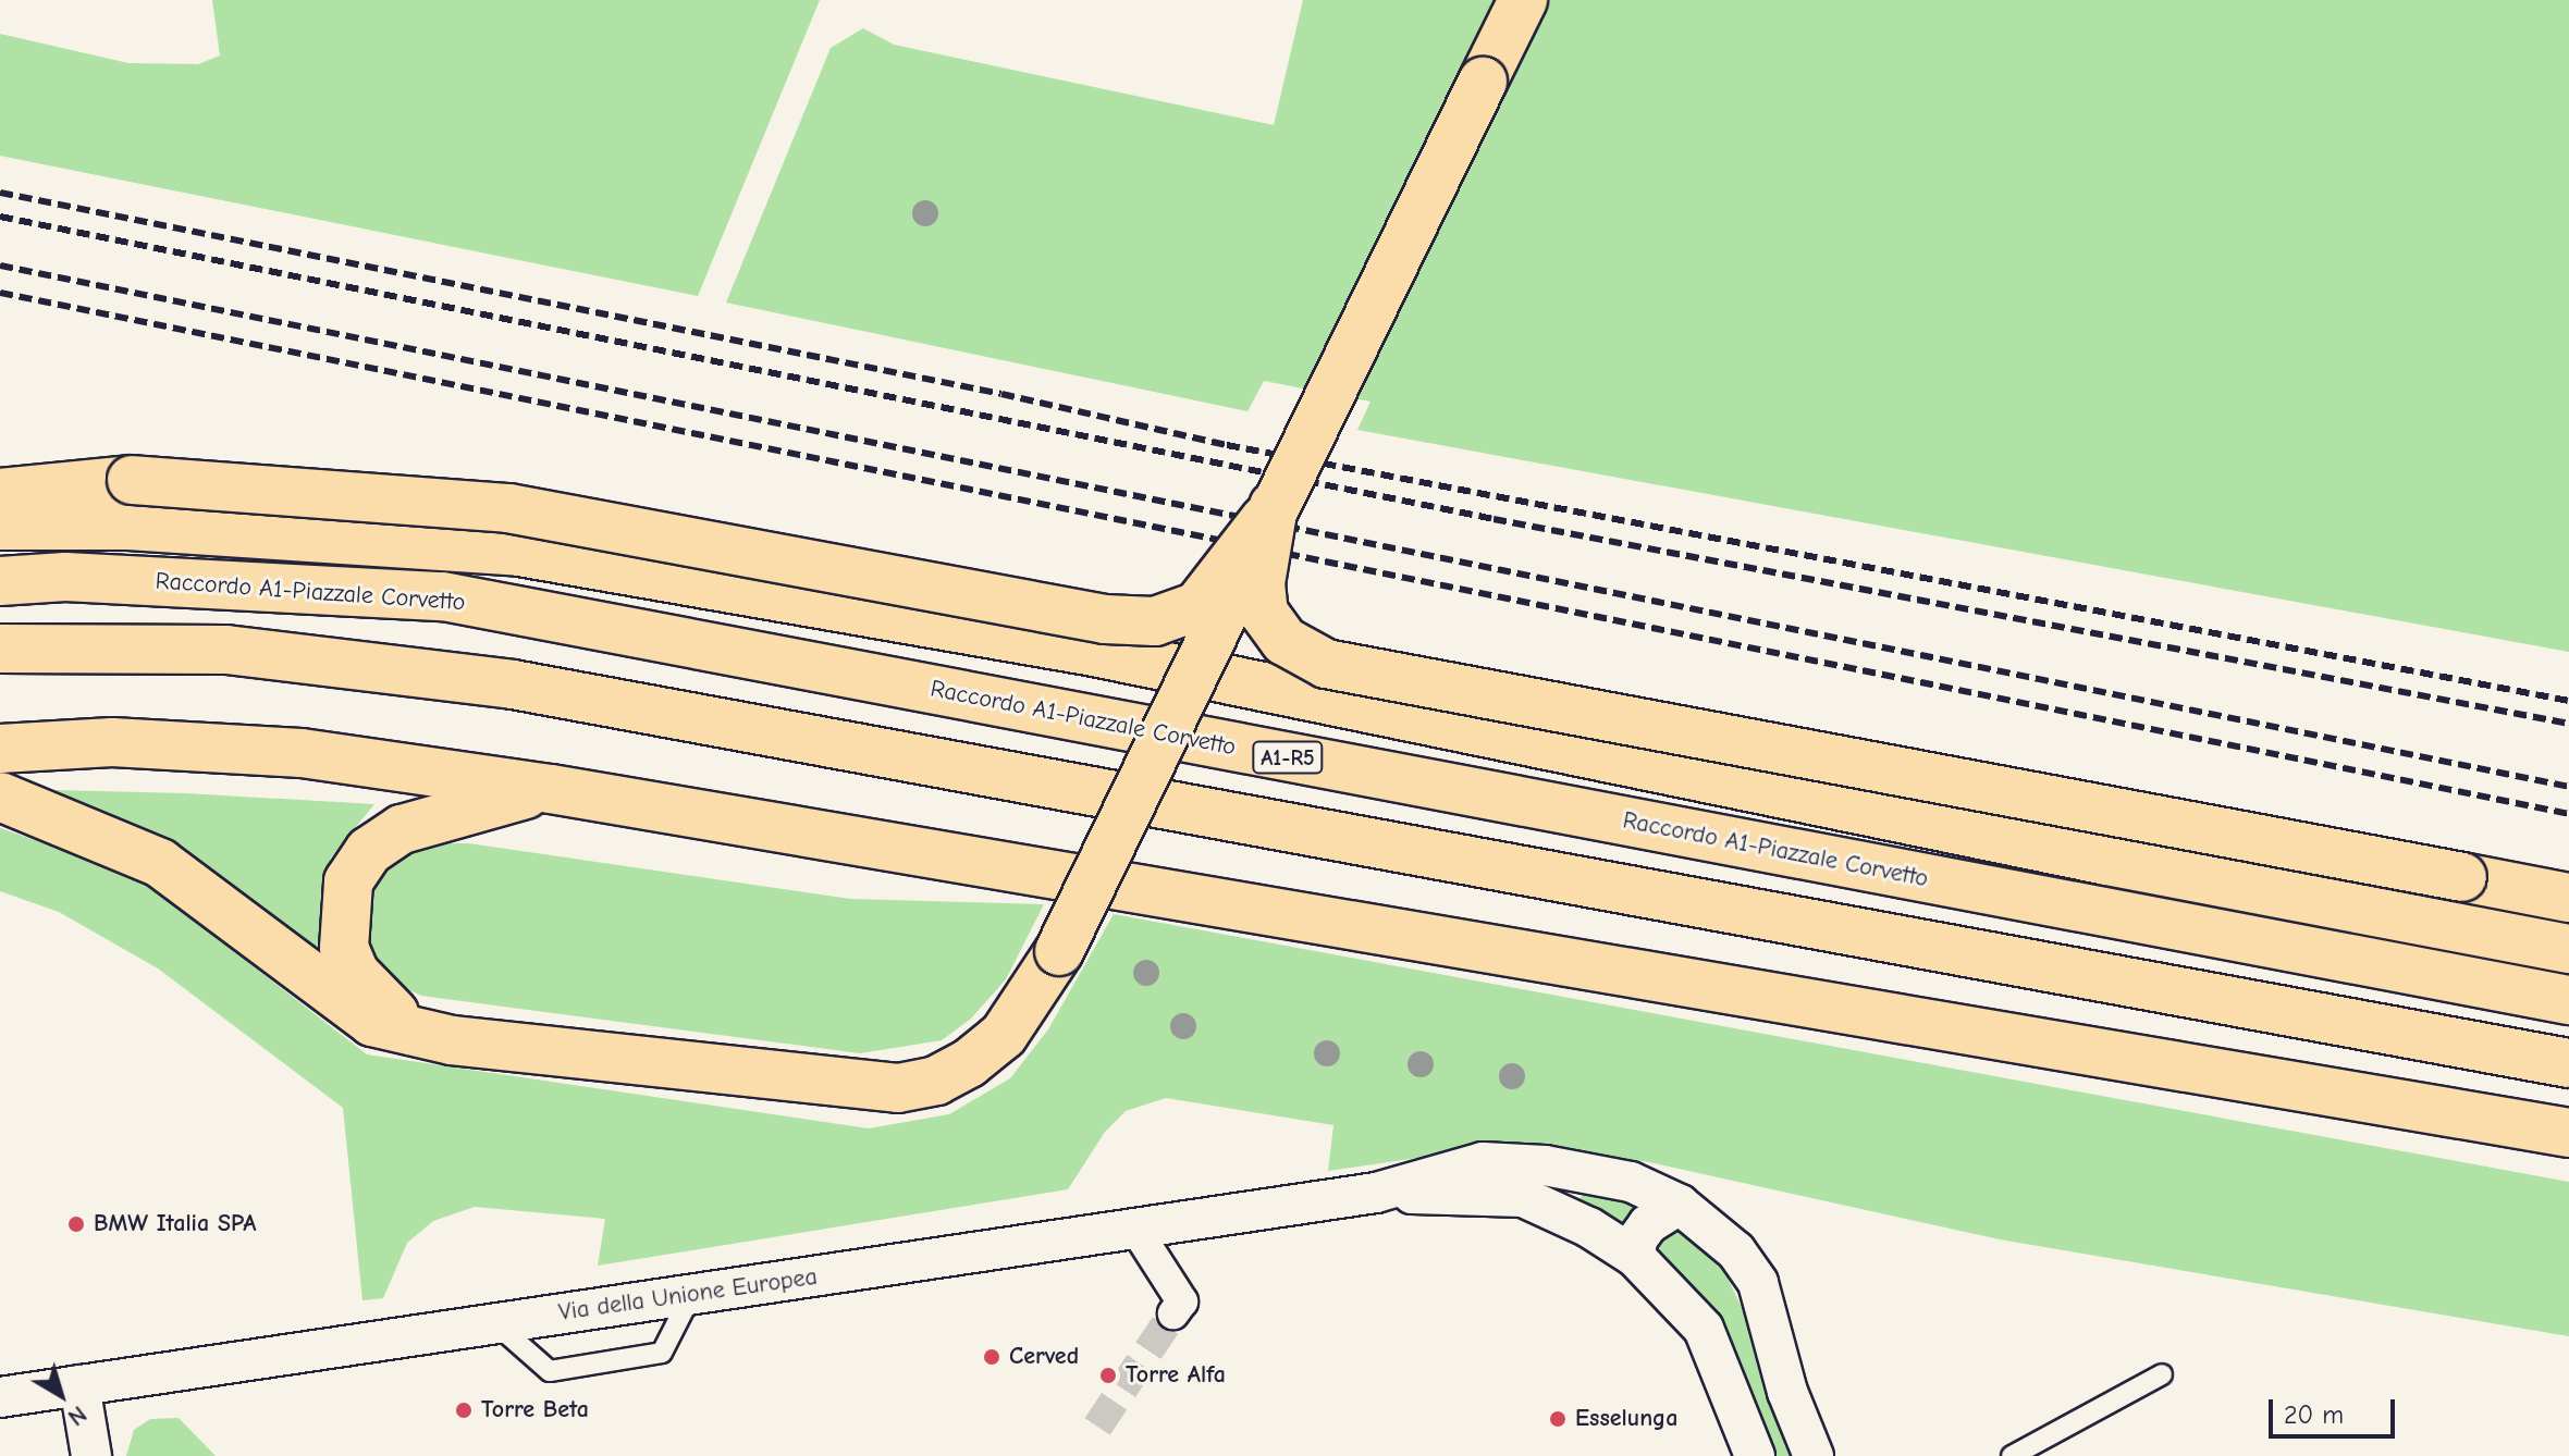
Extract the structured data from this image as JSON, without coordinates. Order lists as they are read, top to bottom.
{
  "streets": {
    "highway": ["Raccordo A1-Piazzale Corvetto", "A1-R5"],
    "street": ["Via della Unione Europea"]
  },
  "places": [
    "BMW Italia SPA",
    "Cerved",
    "Torre Alfa",
    "Torre Beta",
    "Esselunga"
  ],
  "scale_bar": "20 m",
  "north": "bottom right"
}
